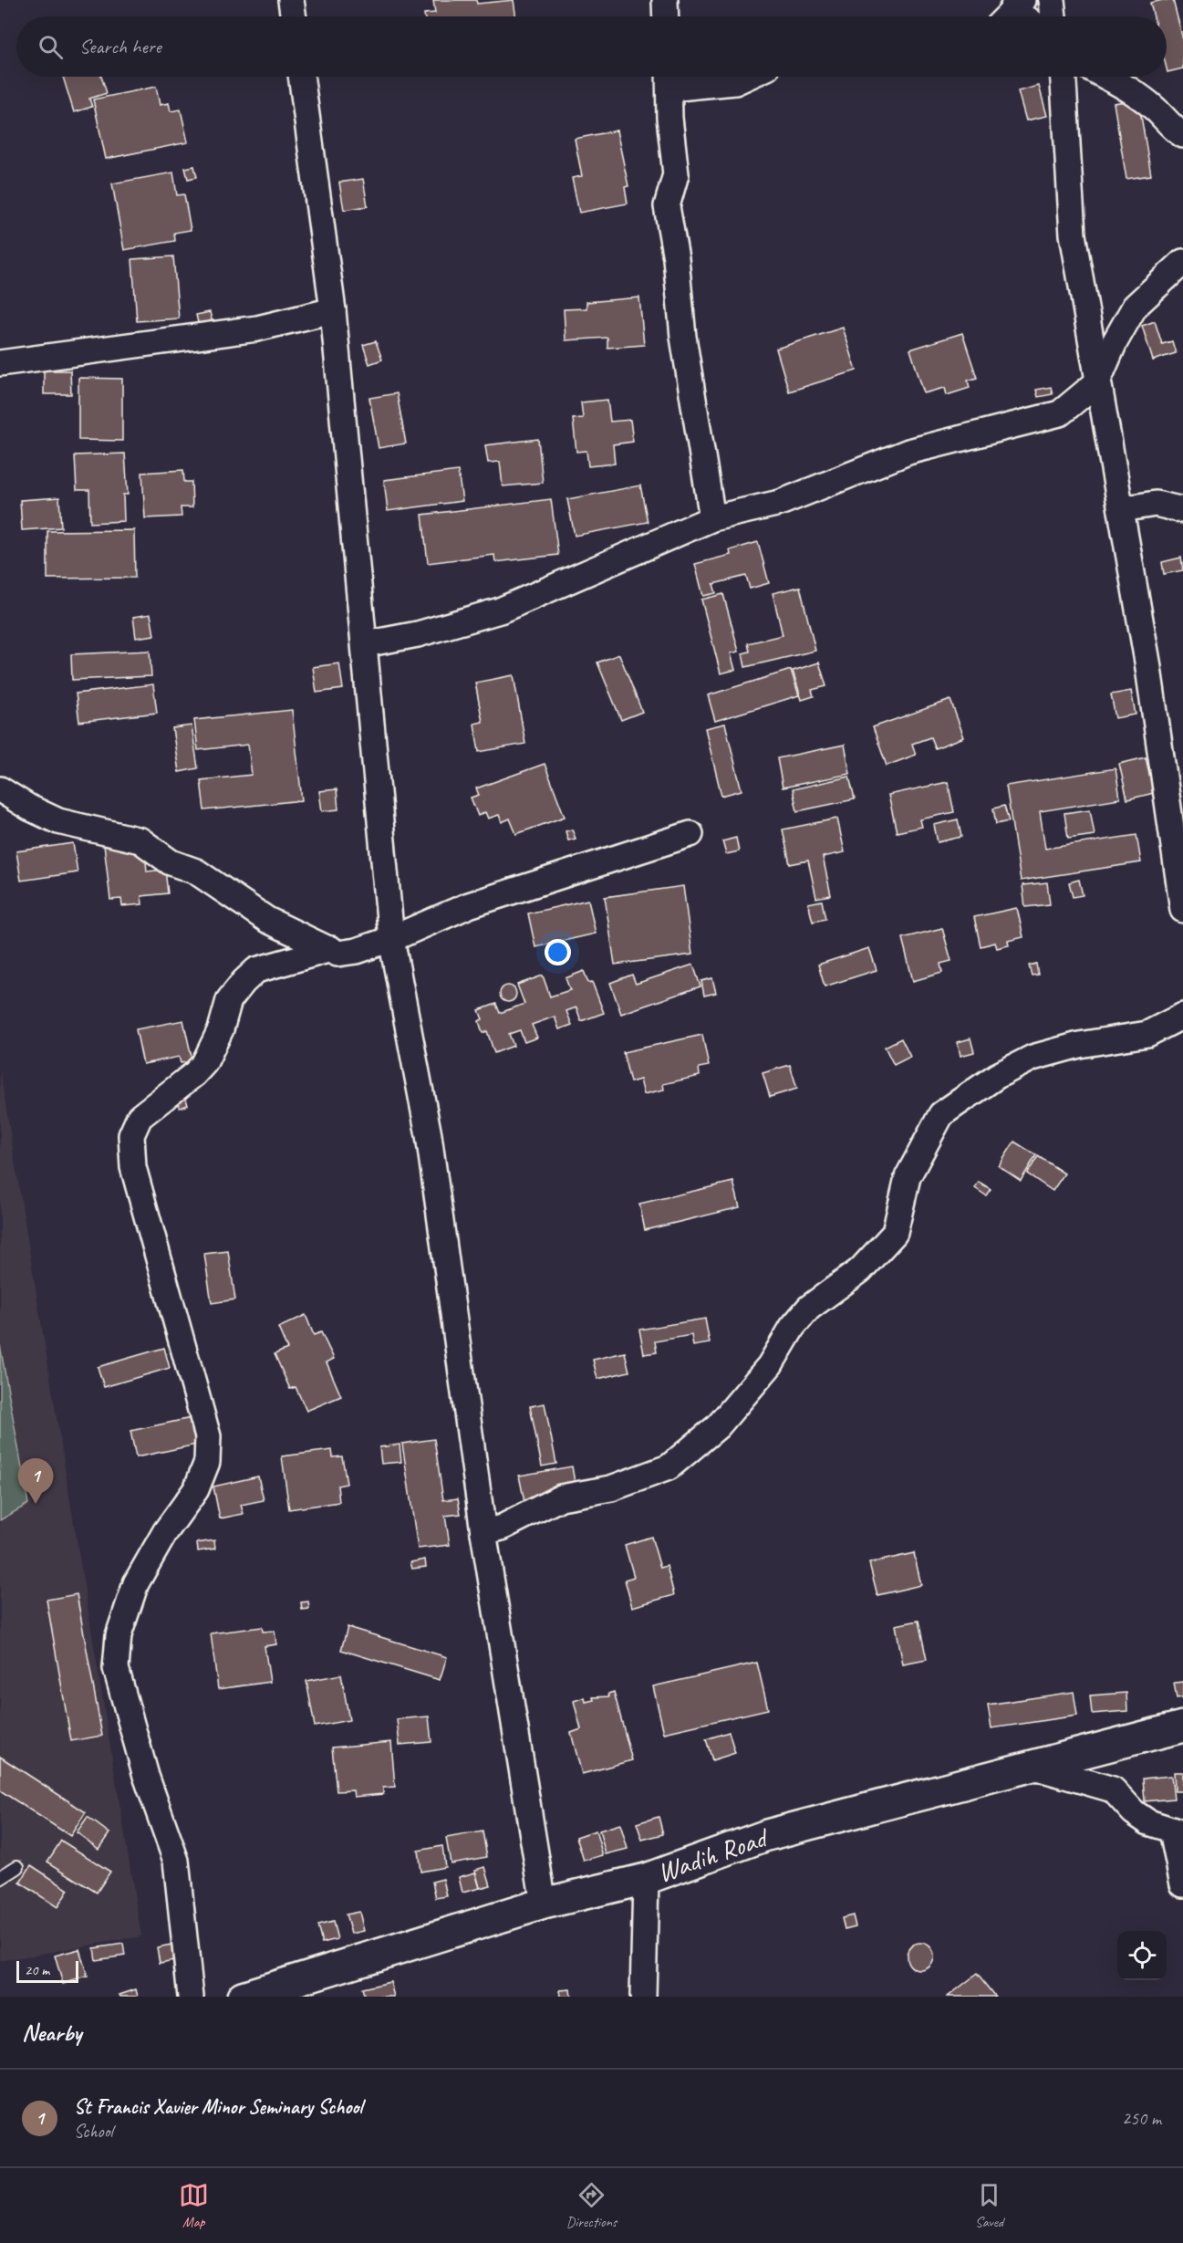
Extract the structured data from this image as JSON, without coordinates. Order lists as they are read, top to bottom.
{
  "streets": {
    "street": ["Wadih Road"]
  },
  "scale_bar": "20 m",
  "page": {
    "search": "Search here",
    "pins": "1",
    "scale": "20 m",
    "heading": "Nearby",
    "list": [
      {
        "mark": "1",
        "name": "St Francis Xavier Minor Seminary School",
        "note": "School",
        "value": "250 m"
      }
    ],
    "nav": ["Map", "Directions", "Saved"]
  }
}
